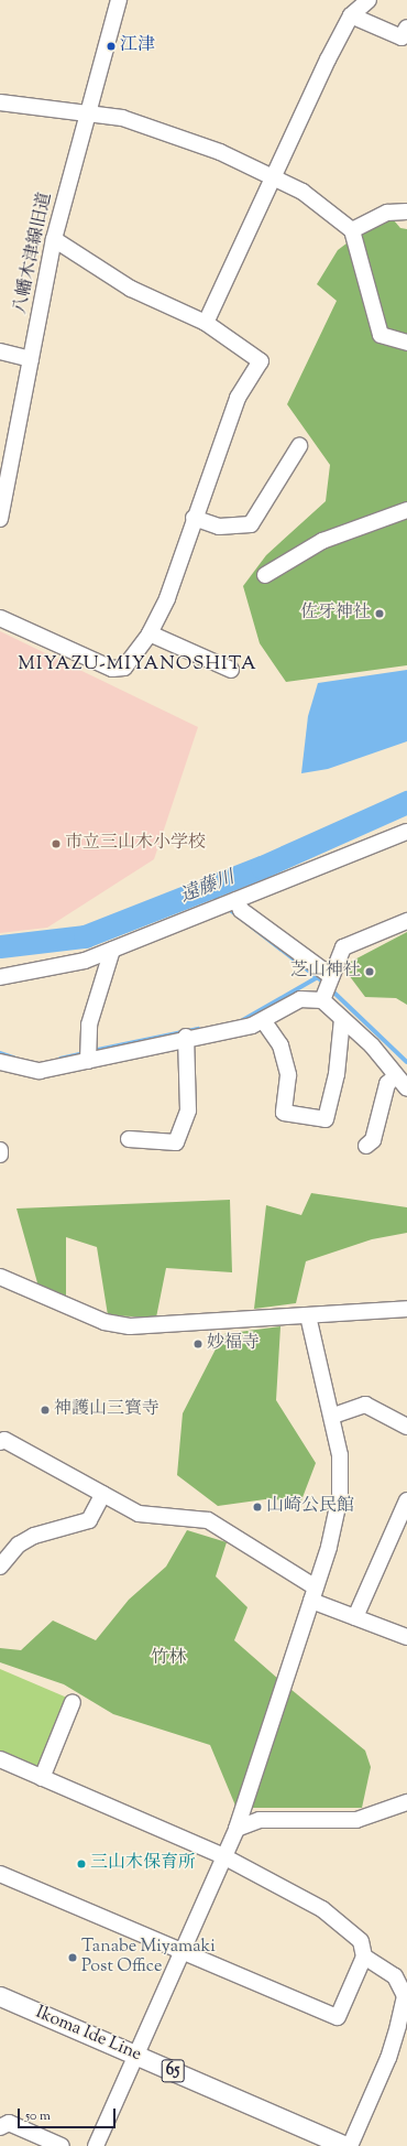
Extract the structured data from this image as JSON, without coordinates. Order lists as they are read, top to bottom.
{
  "streets": {
    "main road": ["Ikoma Ide Line", "65"],
    "street": ["八幡木津線旧道"]
  },
  "districts": ["MIYAZU-MIYANOSHITA"],
  "water": ["遠藤川"],
  "parks": ["竹林"],
  "places": [
    "江津",
    "佐牙神社",
    "市立三山木小学校",
    "芝山神社",
    "妙福寺",
    "神護山三寳寺",
    "山崎公民館",
    "三山木保育所",
    "Tanabe Miyamaki Post Office"
  ],
  "scale_bar": "50 m"
}
